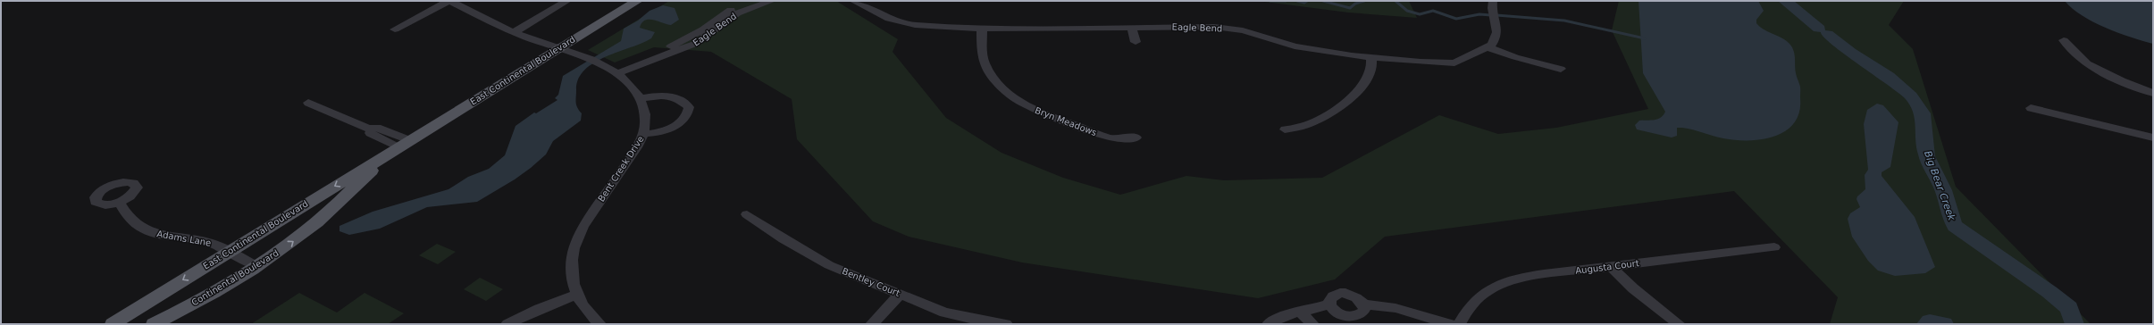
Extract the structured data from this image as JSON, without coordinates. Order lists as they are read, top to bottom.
{
  "streets": {
    "main road": ["East Continental Boulevard", "Continental Boulevard"],
    "street": [
      "Eagle Bend",
      "Bryn Meadows",
      "Bent Creek Drive",
      "Adams Lane",
      "Augusta Court",
      "Bentley Court"
    ]
  },
  "crossings": [
    ["Eagle Bend", "Bryn Meadows"],
    ["Eagle Bend", "Bent Creek Drive"],
    ["East Continental Boulevard", "Bent Creek Drive"],
    ["East Continental Boulevard", "Adams Lane"],
    ["East Continental Boulevard", "Continental Boulevard"],
    ["Adams Lane", "Continental Boulevard"]
  ],
  "one_way": ["East Continental Boulevard", "Continental Boulevard"],
  "water": ["Big Bear Creek"]
}
